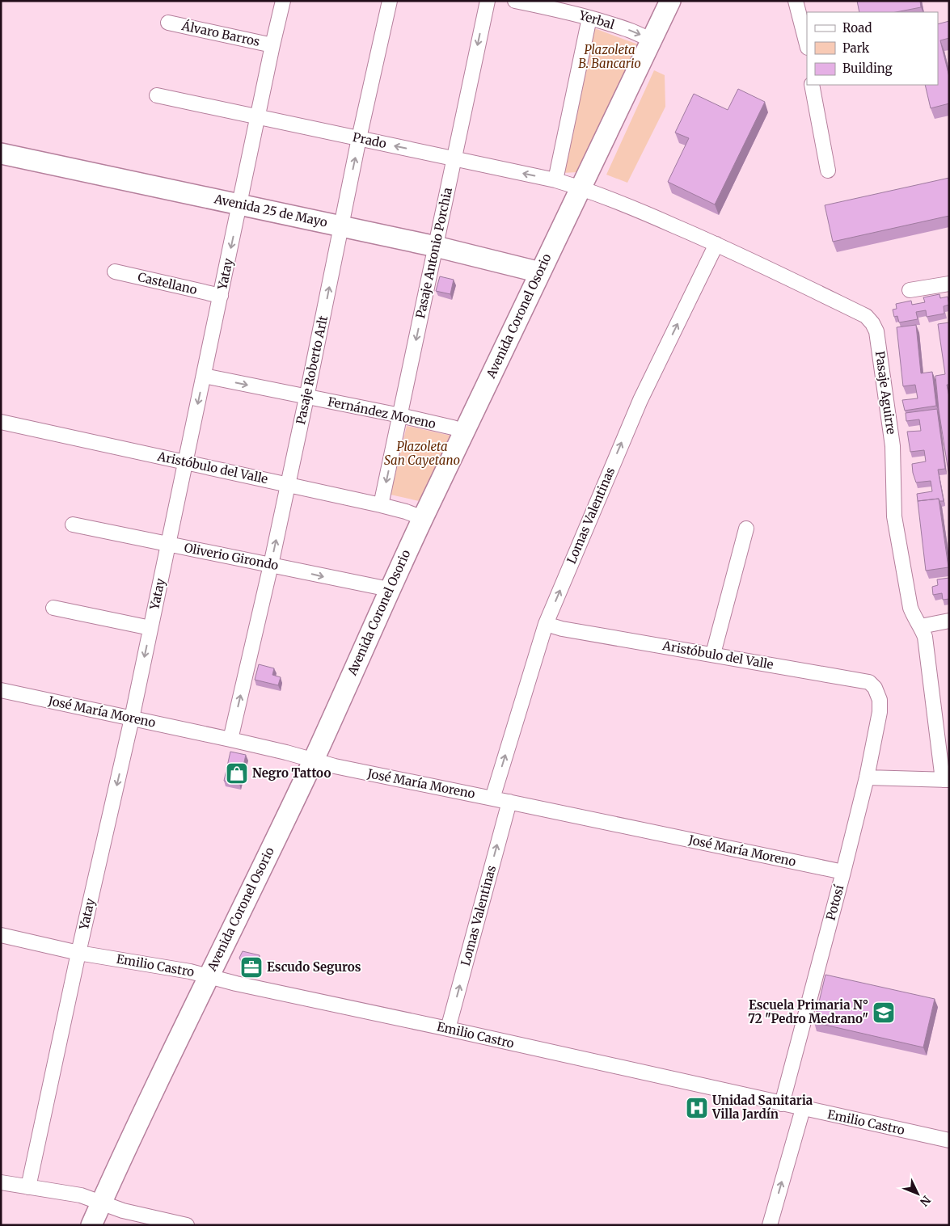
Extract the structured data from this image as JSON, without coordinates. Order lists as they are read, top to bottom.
{
  "streets": {
    "street": [
      "Yerbal",
      "Álvaro Barros",
      "Prado",
      "Avenida 25 de Mayo",
      "Pasaje Antonio Porchia",
      "Yatay",
      "Castellano",
      "Avenida Coronel Osorio",
      "Pasaje Roberto Arlt",
      "Pasaje Aguirre",
      "Fernández Moreno",
      "Aristóbulo del Valle",
      "Lomas Valentinas",
      "Oliverio Girondo",
      "José María Moreno",
      "Potosí",
      "Emilio Castro"
    ]
  },
  "crossings": [
    ["Yerbal", "Avenida Coronel Osorio"],
    ["Álvaro Barros", "Yatay"],
    ["Prado", "Pasaje Antonio Porchia"],
    ["Prado", "Yatay"],
    ["Prado", "Avenida Coronel Osorio"],
    ["Prado", "Pasaje Roberto Arlt"],
    ["Prado", "Pasaje Aguirre"],
    ["Avenida 25 de Mayo", "Pasaje Antonio Porchia"],
    ["Avenida 25 de Mayo", "Yatay"],
    ["Avenida 25 de Mayo", "Avenida Coronel Osorio"],
    ["Avenida 25 de Mayo", "Pasaje Roberto Arlt"],
    ["Pasaje Antonio Porchia", "Fernández Moreno"],
    ["Pasaje Antonio Porchia", "Aristóbulo del Valle"],
    ["Yatay", "Castellano"],
    ["Yatay", "Fernández Moreno"],
    ["Yatay", "Aristóbulo del Valle"],
    ["Yatay", "Oliverio Girondo"],
    ["Yatay", "José María Moreno"],
    ["Yatay", "Emilio Castro"],
    ["Avenida Coronel Osorio", "Pasaje Aguirre"],
    ["Avenida Coronel Osorio", "Fernández Moreno"],
    ["Avenida Coronel Osorio", "Aristóbulo del Valle"],
    ["Avenida Coronel Osorio", "Oliverio Girondo"],
    ["Avenida Coronel Osorio", "José María Moreno"],
    ["Avenida Coronel Osorio", "Emilio Castro"],
    ["Pasaje Roberto Arlt", "Fernández Moreno"],
    ["Pasaje Roberto Arlt", "Aristóbulo del Valle"],
    ["Pasaje Roberto Arlt", "Oliverio Girondo"],
    ["Pasaje Roberto Arlt", "José María Moreno"],
    ["Pasaje Aguirre", "Lomas Valentinas"],
    ["Aristóbulo del Valle", "Lomas Valentinas"],
    ["Aristóbulo del Valle", "Potosí"],
    ["Lomas Valentinas", "José María Moreno"],
    ["Lomas Valentinas", "Emilio Castro"],
    ["José María Moreno", "Potosí"],
    ["Potosí", "Emilio Castro"]
  ],
  "one_way": [
    "Yerbal",
    "Prado",
    "Yatay",
    "Pasaje Roberto Arlt",
    "Fernández Moreno",
    "Lomas Valentinas",
    "Oliverio Girondo"
  ],
  "parks": ["Plazoleta B. Bancario", "Plazoleta San Cayetano"],
  "places": {
    "shop": ["Negro Tattoo"],
    "office": ["Escudo Seguros"],
    "school or university": ["Escuela Primaria N° 72 \"Pedro Medrano\""],
    "hospital": ["Unidad Sanitaria Villa Jardín"]
  },
  "legend": ["Road", "Park", "Building"],
  "north": "bottom right"
}
